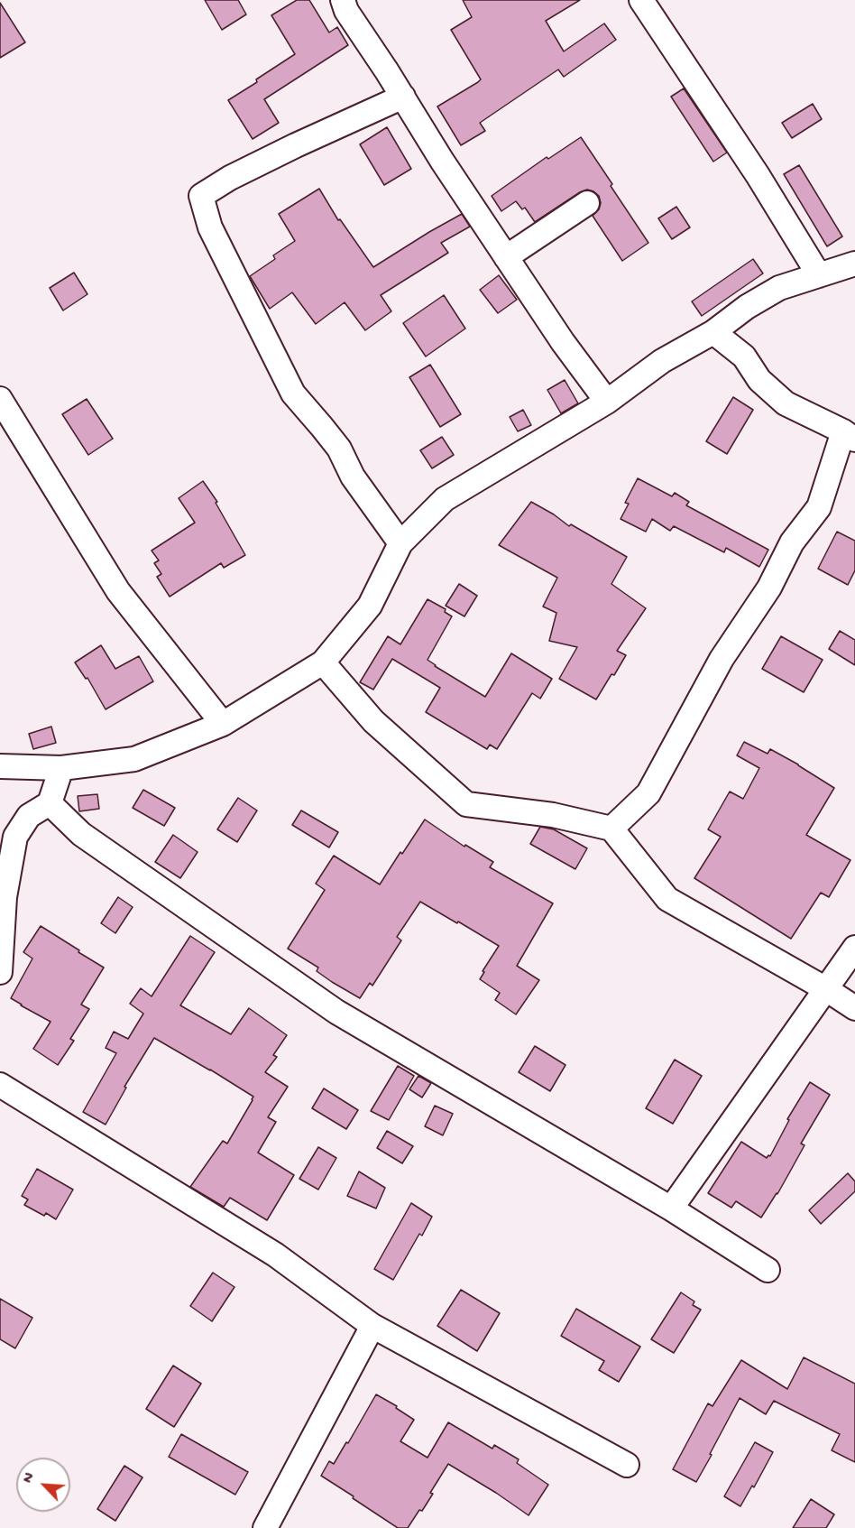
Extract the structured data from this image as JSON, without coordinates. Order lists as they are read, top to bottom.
{
  "north": "top left"
}
